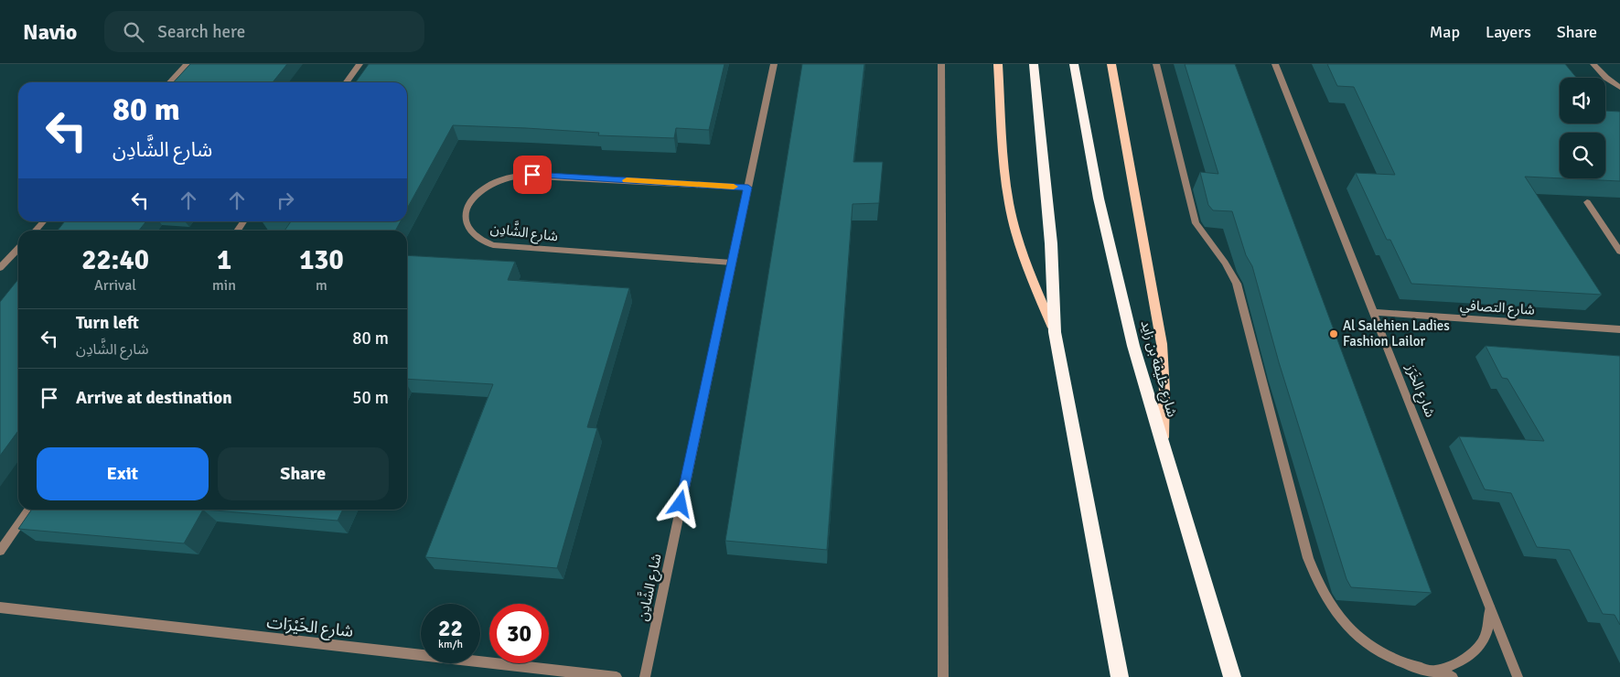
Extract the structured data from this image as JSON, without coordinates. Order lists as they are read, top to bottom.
{
  "streets": {
    "highway": ["شارع خليفة بن زايد"],
    "street": [
      "شارع الشَّادِن",
      "شارع التصافي",
      "شارع الخَرَز",
      "شارع الخَيْرَات"
    ]
  },
  "crossings": [
    ["شارع التصافي", "شارع الخَرَز"]
  ],
  "places": ["Al Salehien Ladies Fashion Lailor"],
  "page": {
    "header": "Navio",
    "search": "Search here",
    "nav": ["Map", "Layers", "Share"],
    "turn": ["80 m", "شارع الشَّادِن"],
    "eta": [
      "22:40",
      "Arrival",
      "1",
      "min",
      "130",
      "m"
    ],
    "list": [
      {
        "name": "Turn left",
        "note": "شارع الشَّادِن",
        "value": "80 m"
      },
      {
        "name": "Arrive at destination",
        "value": "50 m"
      }
    ],
    "buttons": ["Exit", "Share"],
    "speed": "22 km/h",
    "limit": "30"
  }
}
